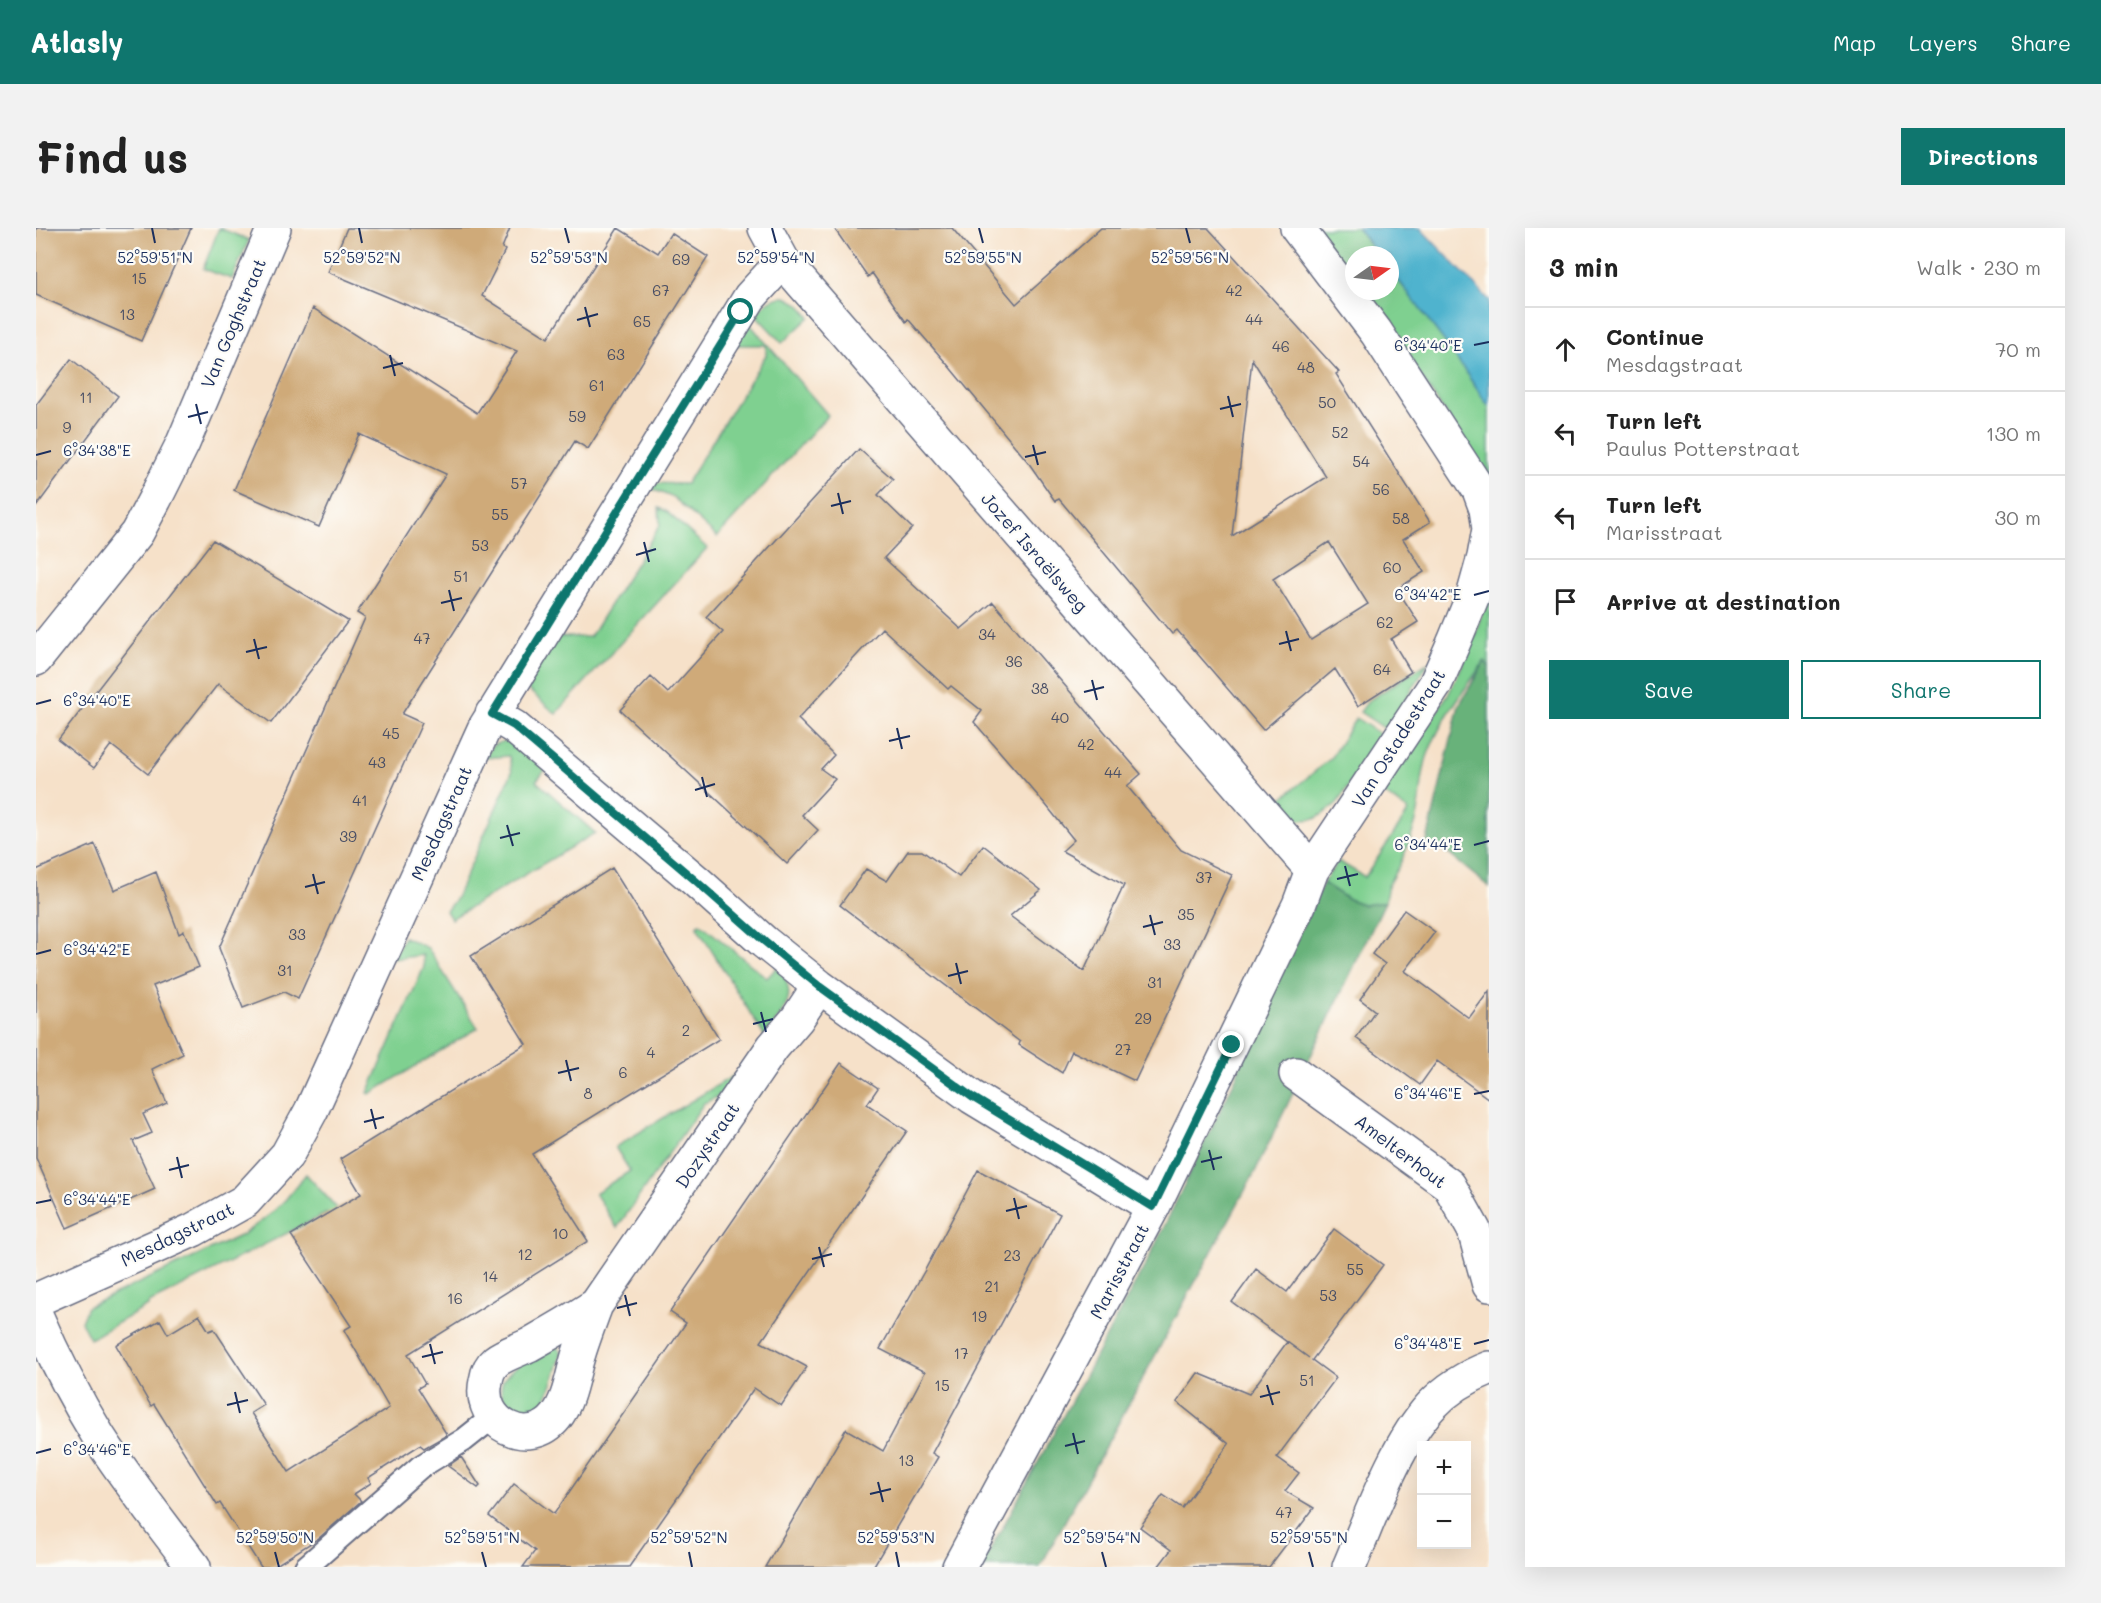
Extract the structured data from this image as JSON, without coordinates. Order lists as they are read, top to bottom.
{
  "streets": {
    "street": [
      "Van Goghstraat",
      "Jozef Israëlsweg",
      "Van Ostadestraat",
      "Mesdagstraat",
      "Dozystraat",
      "Amelterhout",
      "Marisstraat"
    ]
  },
  "crossings": [
    ["Jozef Israëlsweg", "Van Ostadestraat"],
    ["Jozef Israëlsweg", "Mesdagstraat"],
    ["Jozef Israëlsweg", "Marisstraat"],
    ["Van Ostadestraat", "Marisstraat"]
  ],
  "house_numbers": [
    "69",
    "15",
    "67",
    "42",
    "13",
    "44",
    "65",
    "46",
    "63",
    "48",
    "61",
    "11",
    "50",
    "59",
    "9",
    "52",
    "54",
    "57",
    "56",
    "55",
    "58",
    "53",
    "60",
    "51",
    "62",
    "34",
    "47",
    "36",
    "64",
    "38",
    "40",
    "45",
    "42",
    "43",
    "44",
    "41",
    "39",
    "37",
    "35",
    "33",
    "33",
    "31",
    "31",
    "29",
    "2",
    "27",
    "4",
    "6",
    "8",
    "10",
    "12",
    "23",
    "55",
    "14",
    "21",
    "53",
    "16",
    "19",
    "17",
    "51",
    "15",
    "13",
    "47"
  ],
  "north": "right",
  "page": {
    "header": "Atlasly",
    "nav": ["Map", "Layers", "Share"],
    "buttons": [
      "Directions",
      ["Save", "Share"]
    ],
    "title": "Find us",
    "heading": ["3 min", "Walk · 230 m"],
    "list": [
      ["Continue", "Mesdagstraat", "70 m"],
      ["Turn left", "Paulus Potterstraat", "130 m"],
      ["Turn left", "Marisstraat", "30 m"],
      "Arrive at destination"
    ],
    "map_buttons": ["+", "−"]
  },
  "coordinates": [
    "52°59'51\"N",
    "52°59'52\"N",
    "52°59'53\"N",
    "52°59'54\"N",
    "52°59'55\"N",
    "52°59'56\"N",
    "6°34'40\"E",
    "6°34'38\"E",
    "6°34'42\"E",
    "6°34'44\"E",
    "6°34'46\"E",
    "6°34'48\"E",
    "52°59'50\"N"
  ]
}
